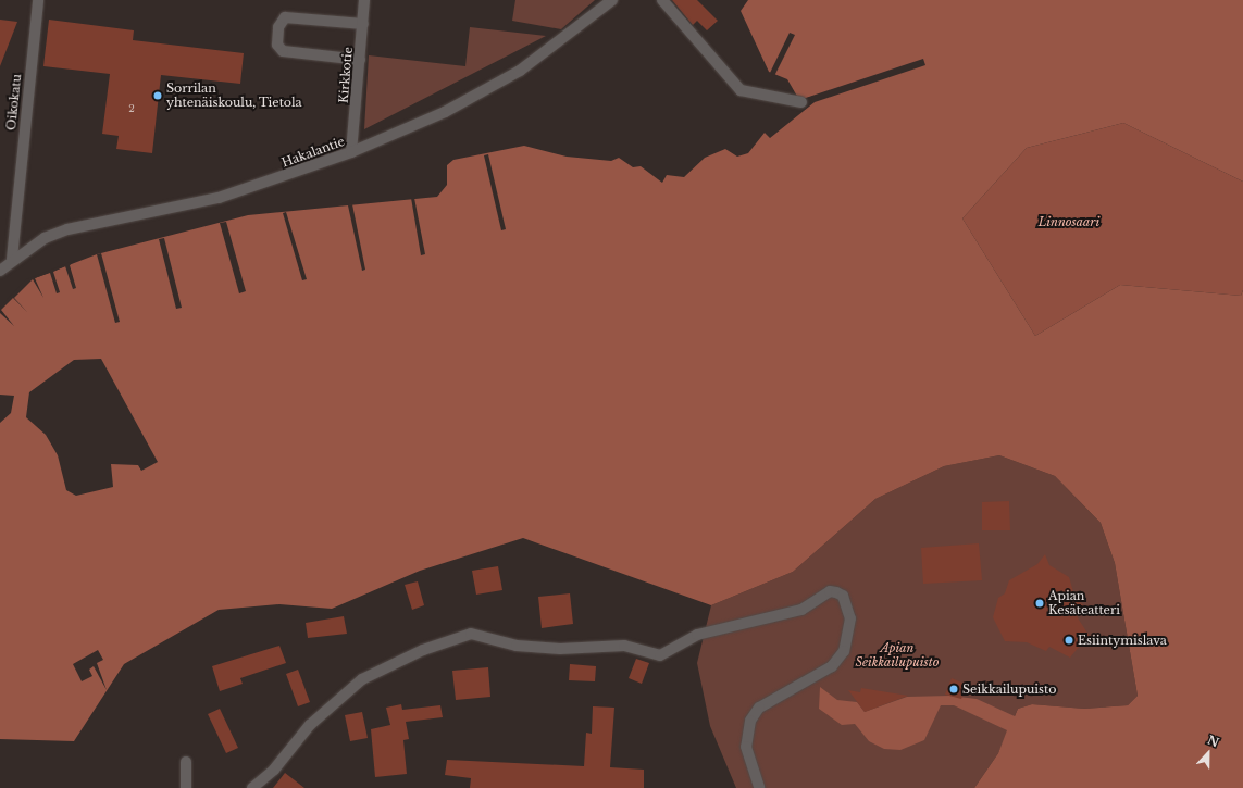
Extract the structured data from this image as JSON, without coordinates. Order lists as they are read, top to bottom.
{
  "streets": {
    "street": ["Kirkkotie", "Oikokatu", "Hakalantie"]
  },
  "crossings": [
    ["Kirkkotie", "Hakalantie"],
    ["Oikokatu", "Hakalantie"]
  ],
  "parks": ["Linnosaari", "Apian Seikkailupuisto"],
  "places": [
    "Sorrilan yhtenäiskoulu, Tietola",
    "Apian Kesäteatteri",
    "Esiintymislava",
    "Seikkailupuisto"
  ],
  "house_numbers": ["2"],
  "north": "top"
}
